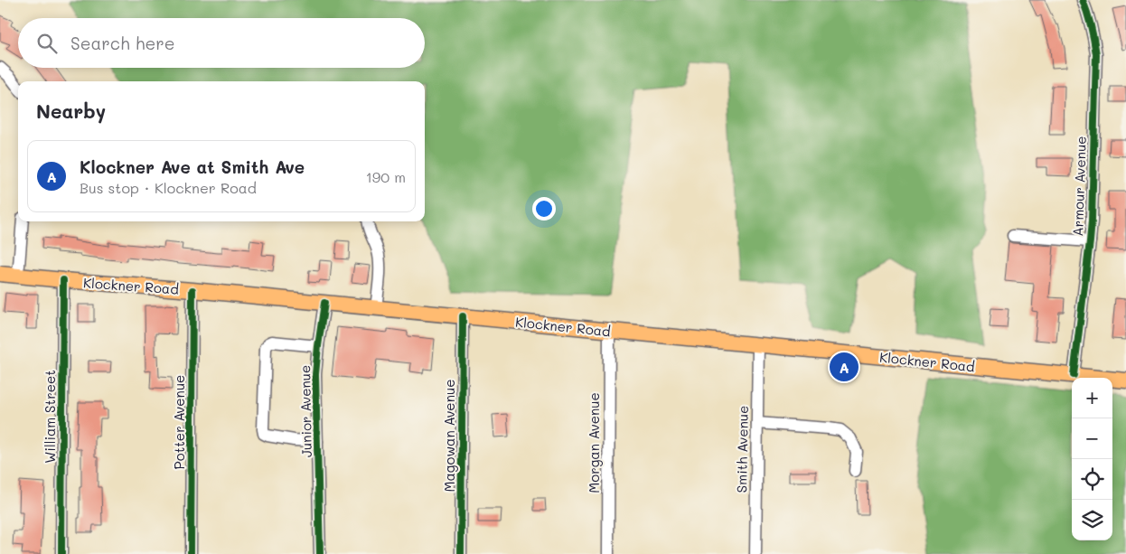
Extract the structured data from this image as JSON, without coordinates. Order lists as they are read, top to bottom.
{
  "streets": {
    "main road": ["Klockner Road"],
    "street": [
      "Armour Avenue",
      "Junior Avenue",
      "William Street",
      "Potter Avenue",
      "Magowan Avenue",
      "Morgan Avenue",
      "Smith Avenue"
    ]
  },
  "crossings": [
    ["Armour Avenue", "Klockner Road"],
    ["Klockner Road", "Junior Avenue"],
    ["Klockner Road", "William Street"],
    ["Klockner Road", "Potter Avenue"],
    ["Klockner Road", "Magowan Avenue"],
    ["Klockner Road", "Morgan Avenue"],
    ["Klockner Road", "Smith Avenue"]
  ],
  "page": {
    "search": "Search here",
    "heading": "Nearby",
    "list": [
      {
        "mark": "A",
        "name": "Klockner Ave at Smith Ave",
        "note": "Bus stop · Klockner Road",
        "value": "190 m"
      }
    ],
    "pins": "A",
    "map_buttons": ["+", "−"]
  }
}
